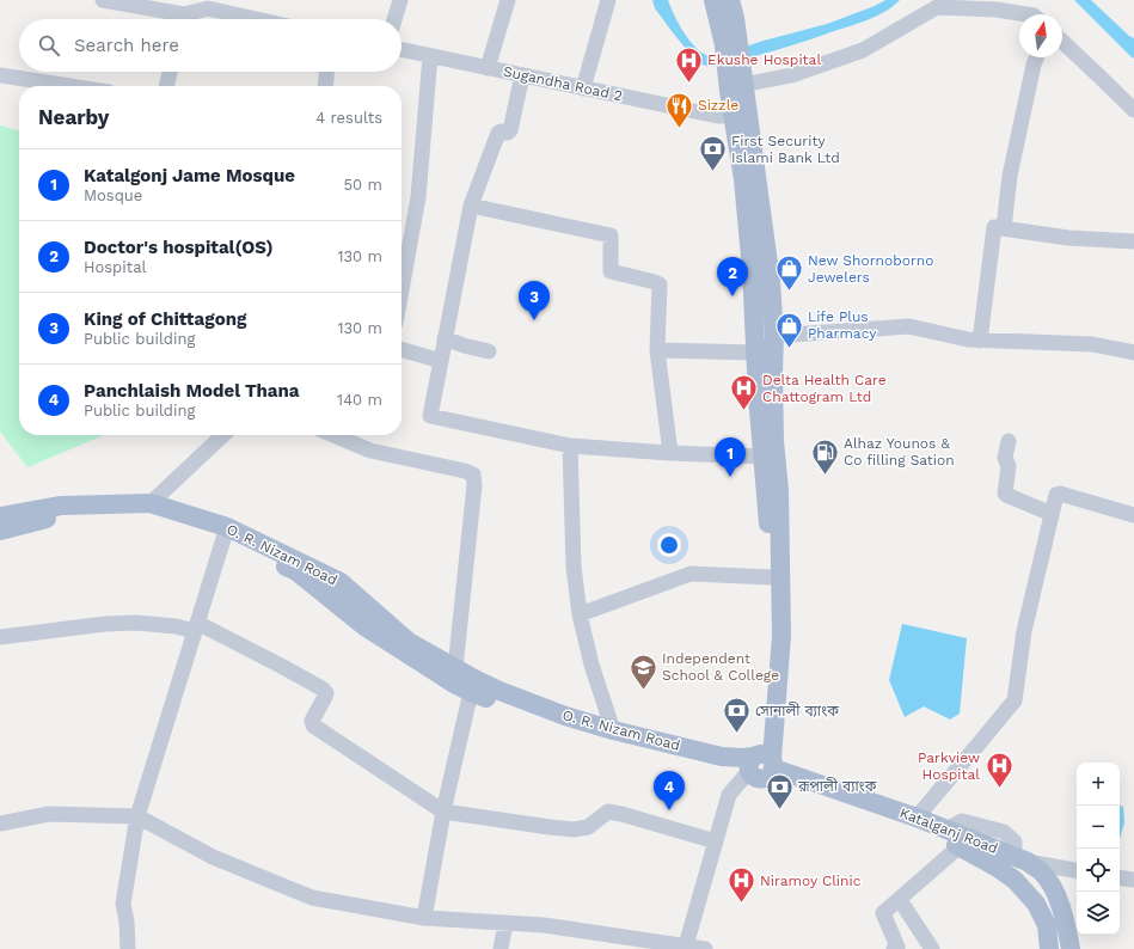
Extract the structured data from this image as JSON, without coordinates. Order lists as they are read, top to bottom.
{
  "streets": {
    "main road": ["O. R. Nizam Road", "Katalganj Road"],
    "street": ["Sugandha Road 2"]
  },
  "crossings": [
    ["O. R. Nizam Road", "Katalganj Road"]
  ],
  "places": {
    "hospital": [
      "Ekushe Hospital",
      "Delta Health Care Chattogram Ltd",
      "Parkview Hospital",
      "Niramoy Clinic"
    ],
    "restaurant": ["Sizzle"],
    "bank": ["First Security Islami Bank Ltd", "সোনালী ব্যাংক", "রূপালী ব্যাংক"],
    "shop": ["New Shornoborno Jewelers", "Life Plus Pharmacy"],
    "fuel station": ["Alhaz Younos & Co filling Sation"],
    "school or university": ["Independent School & College"]
  },
  "north": "top",
  "page": {
    "search": "Search here",
    "heading": ["Nearby", "4 results"],
    "list": [
      {
        "mark": "1",
        "name": "Katalgonj Jame Mosque",
        "note": "Mosque",
        "value": "50 m"
      },
      {
        "mark": "2",
        "name": "Doctor's hospital(OS)",
        "note": "Hospital",
        "value": "130 m"
      },
      {
        "mark": "3",
        "name": "King of Chittagong",
        "note": "Public building",
        "value": "130 m"
      },
      {
        "mark": "4",
        "name": "Panchlaish Model Thana",
        "note": "Public building",
        "value": "140 m"
      }
    ],
    "pins": [
      "2",
      "3",
      "1",
      "4"
    ],
    "map_buttons": ["+", "−"]
  }
}
